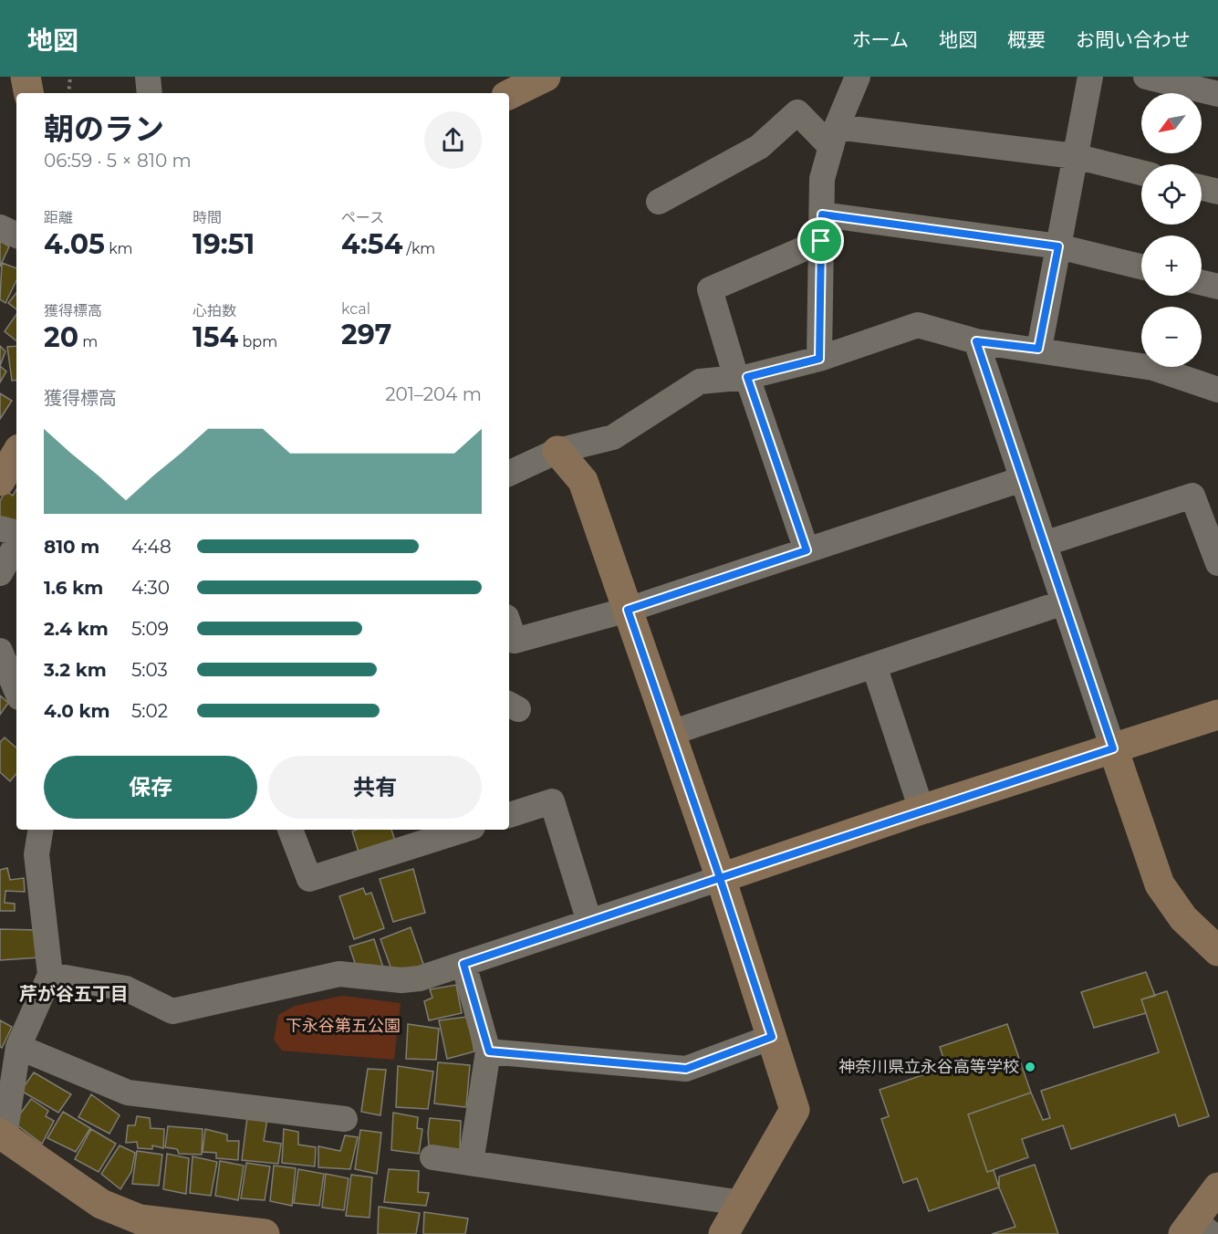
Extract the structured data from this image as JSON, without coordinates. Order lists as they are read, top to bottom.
{
  "districts": ["芹が谷五丁目"],
  "parks": ["下永谷第五公園"],
  "places": ["神奈川県立永谷高等学校"],
  "north": "bottom left",
  "page": {
    "header": "地図",
    "nav": [
      "ホーム",
      "地図",
      "概要",
      "お問い合わせ"
    ],
    "map_buttons": ["+", "−"],
    "heading": ["朝のラン", "06:59 · 5 × 810 m"],
    "stats": [
      ["距離", "4.05 km"],
      ["時間", "19:51"],
      ["ペース", "4:54 /km"],
      ["獲得標高", "20 m"],
      ["心拍数", "154 bpm"],
      ["kcal", "297"]
    ],
    "chart": ["獲得標高", "201–204 m"],
    "list": [
      {
        "name": "810 m",
        "note": "4:48"
      },
      {
        "name": "1.6 km",
        "note": "4:30"
      },
      {
        "name": "2.4 km",
        "note": "5:09"
      },
      {
        "name": "3.2 km",
        "note": "5:03"
      },
      {
        "name": "4.0 km",
        "note": "5:02"
      }
    ],
    "buttons": ["保存", "共有"]
  }
}
